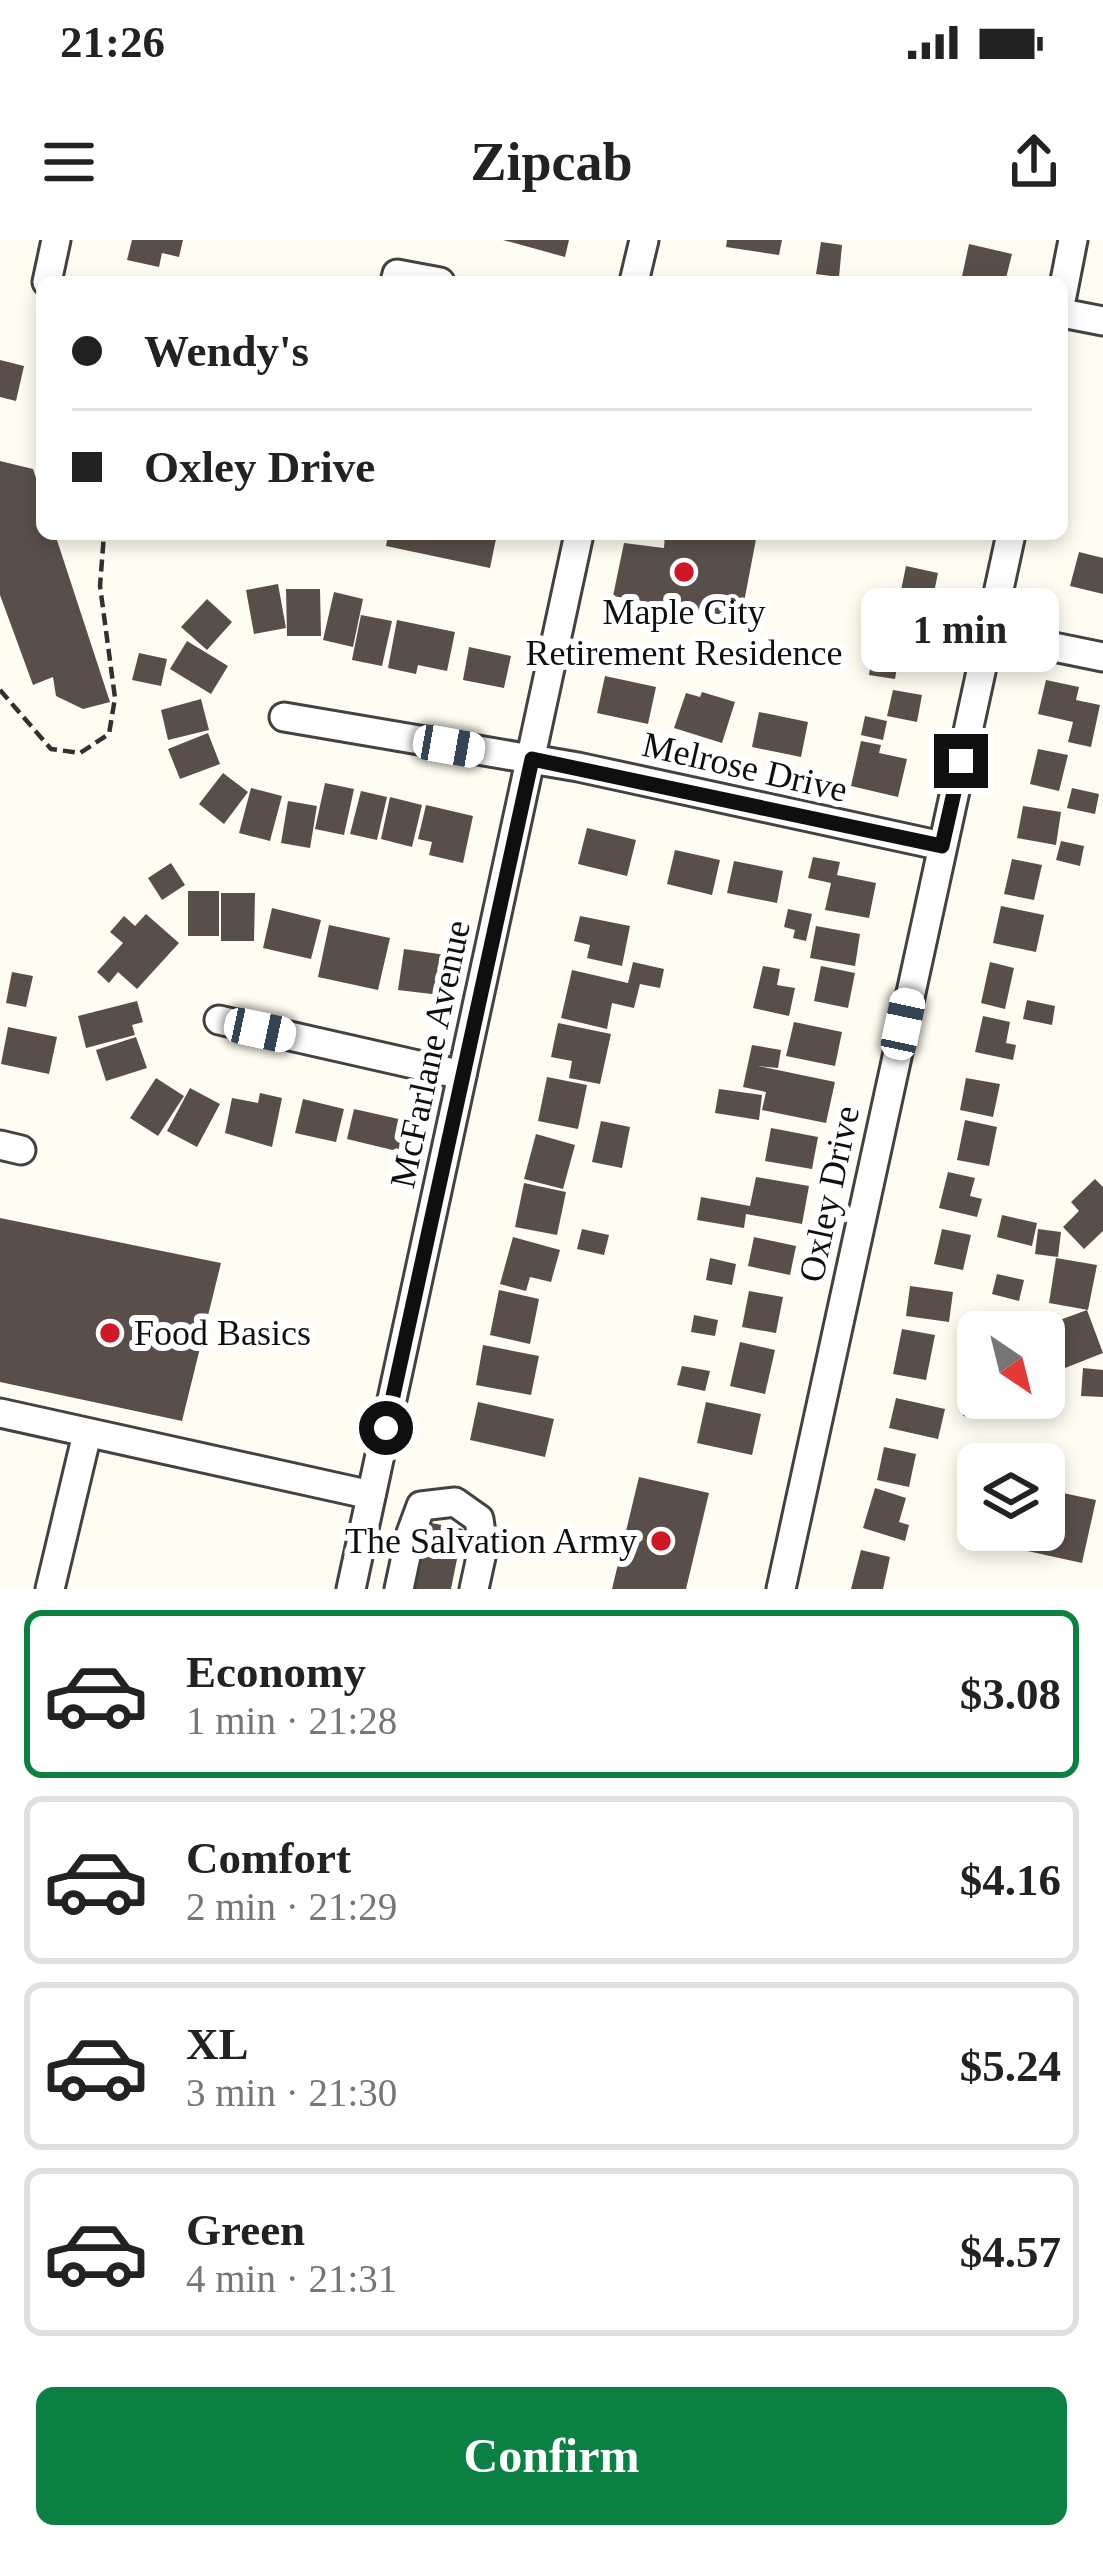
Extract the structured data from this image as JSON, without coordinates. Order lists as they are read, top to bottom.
{
  "streets": {
    "street": ["Melrose Drive", "McFarlane Avenue", "Oxley Drive"]
  },
  "crossings": [
    ["Melrose Drive", "McFarlane Avenue"],
    ["Melrose Drive", "Oxley Drive"]
  ],
  "places": ["Maple City Retirement Residence", "Food Basics", "The Salvation Army"],
  "north": "bottom right",
  "page": {
    "status": "21:26",
    "header": "Zipcab",
    "banner": ["Wendy's", "Oxley Drive"],
    "bubble": "1 min",
    "list": [
      {
        "name": "Economy",
        "note": "1 min · 21:28",
        "value": "$3.08"
      },
      {
        "name": "Comfort",
        "note": "2 min · 21:29",
        "value": "$4.16"
      },
      {
        "name": "XL",
        "note": "3 min · 21:30",
        "value": "$5.24"
      },
      {
        "name": "Green",
        "note": "4 min · 21:31",
        "value": "$4.57"
      }
    ],
    "buttons": "Confirm"
  }
}
